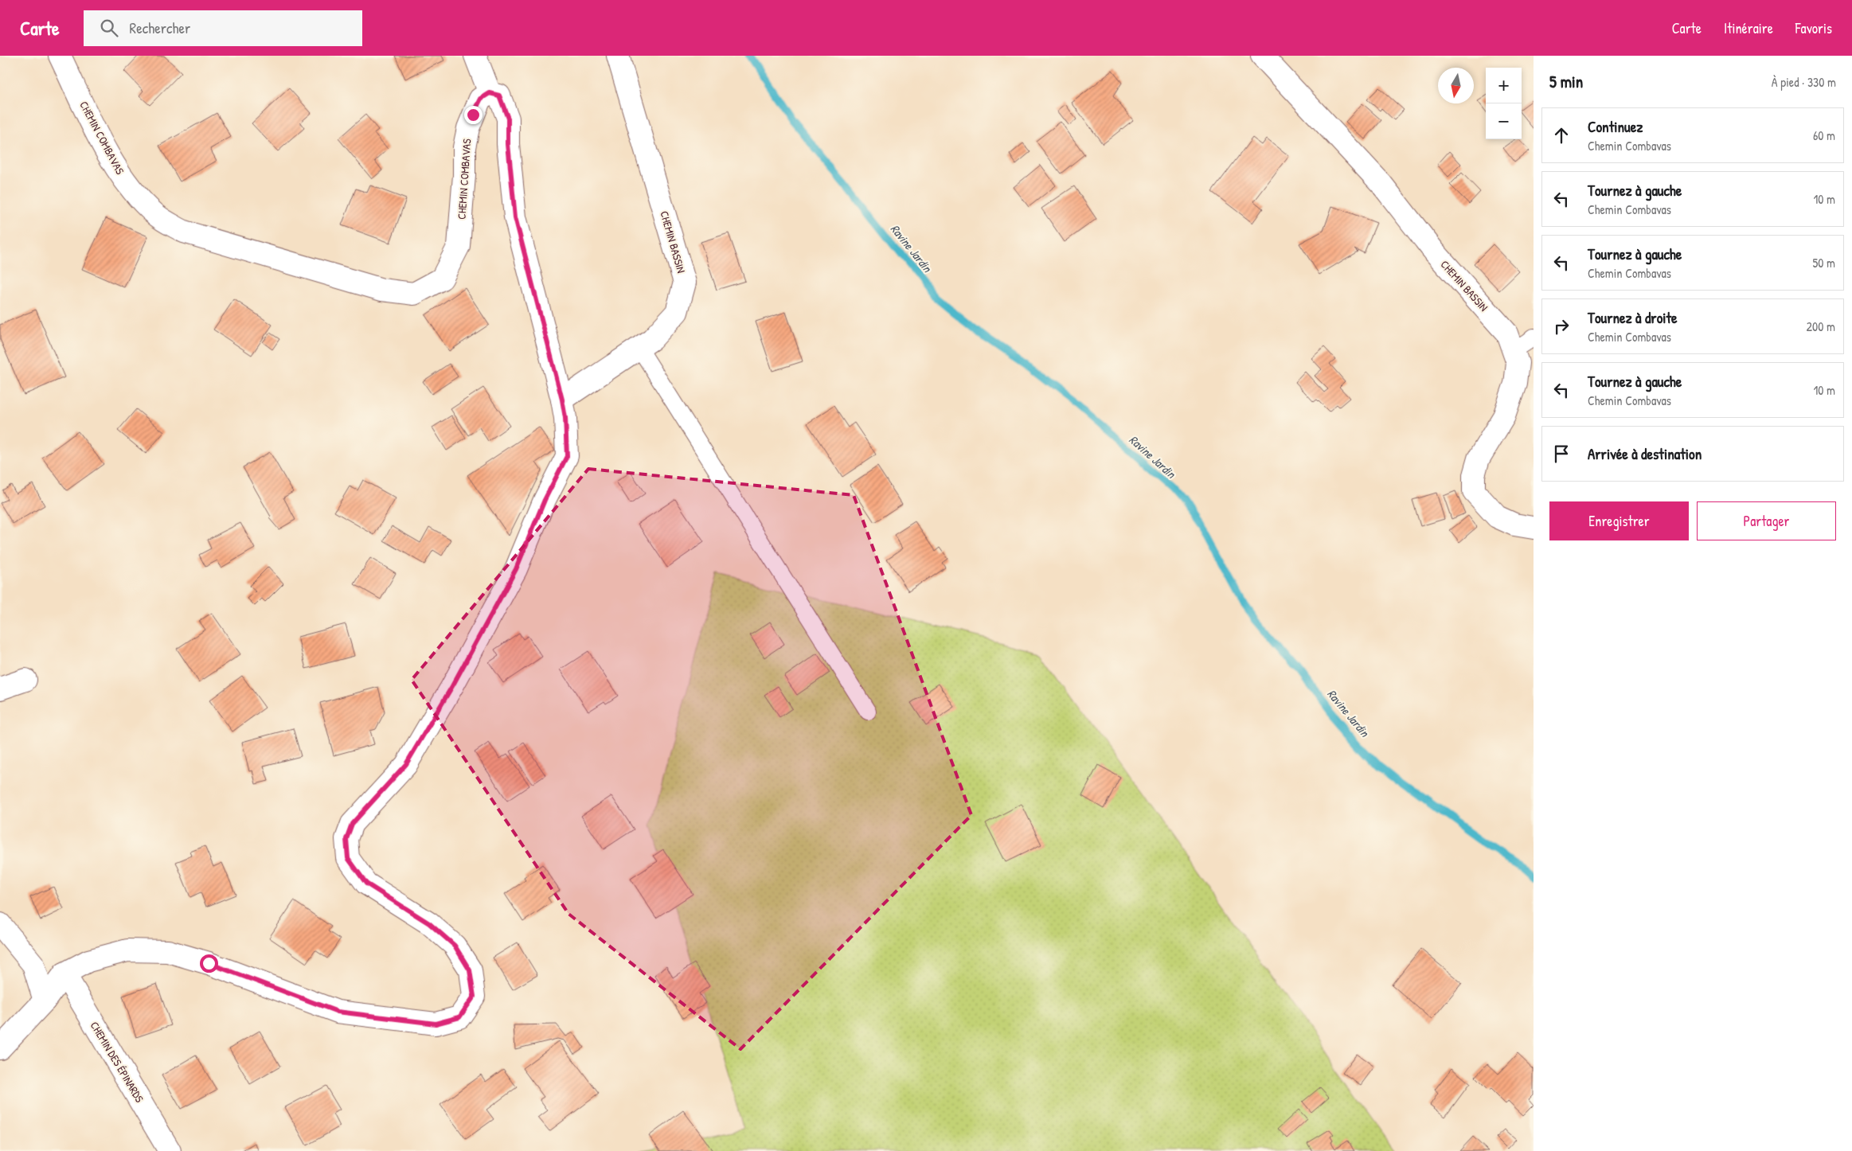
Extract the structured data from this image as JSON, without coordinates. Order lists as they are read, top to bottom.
{
  "streets": {
    "street": ["CHEMIN COMBAVAS", "CHEMIN BASSIN", "CHEMIN DES ÉPINARDS"]
  },
  "water": ["Ravine Jardin"],
  "north": "bottom",
  "page": {
    "header": "Carte",
    "search": "Rechercher",
    "nav": ["Carte", "Itinéraire", "Favoris"],
    "heading": ["5 min", "À pied · 330 m"],
    "map_buttons": ["+", "−"],
    "list": [
      ["Continuez", "Chemin Combavas", "60 m"],
      ["Tournez à gauche", "Chemin Combavas", "10 m"],
      ["Tournez à gauche", "Chemin Combavas", "50 m"],
      ["Tournez à droite", "Chemin Combavas", "200 m"],
      ["Tournez à gauche", "Chemin Combavas", "10 m"],
      "Arrivée à destination"
    ],
    "buttons": ["Enregistrer", "Partager"]
  }
}
